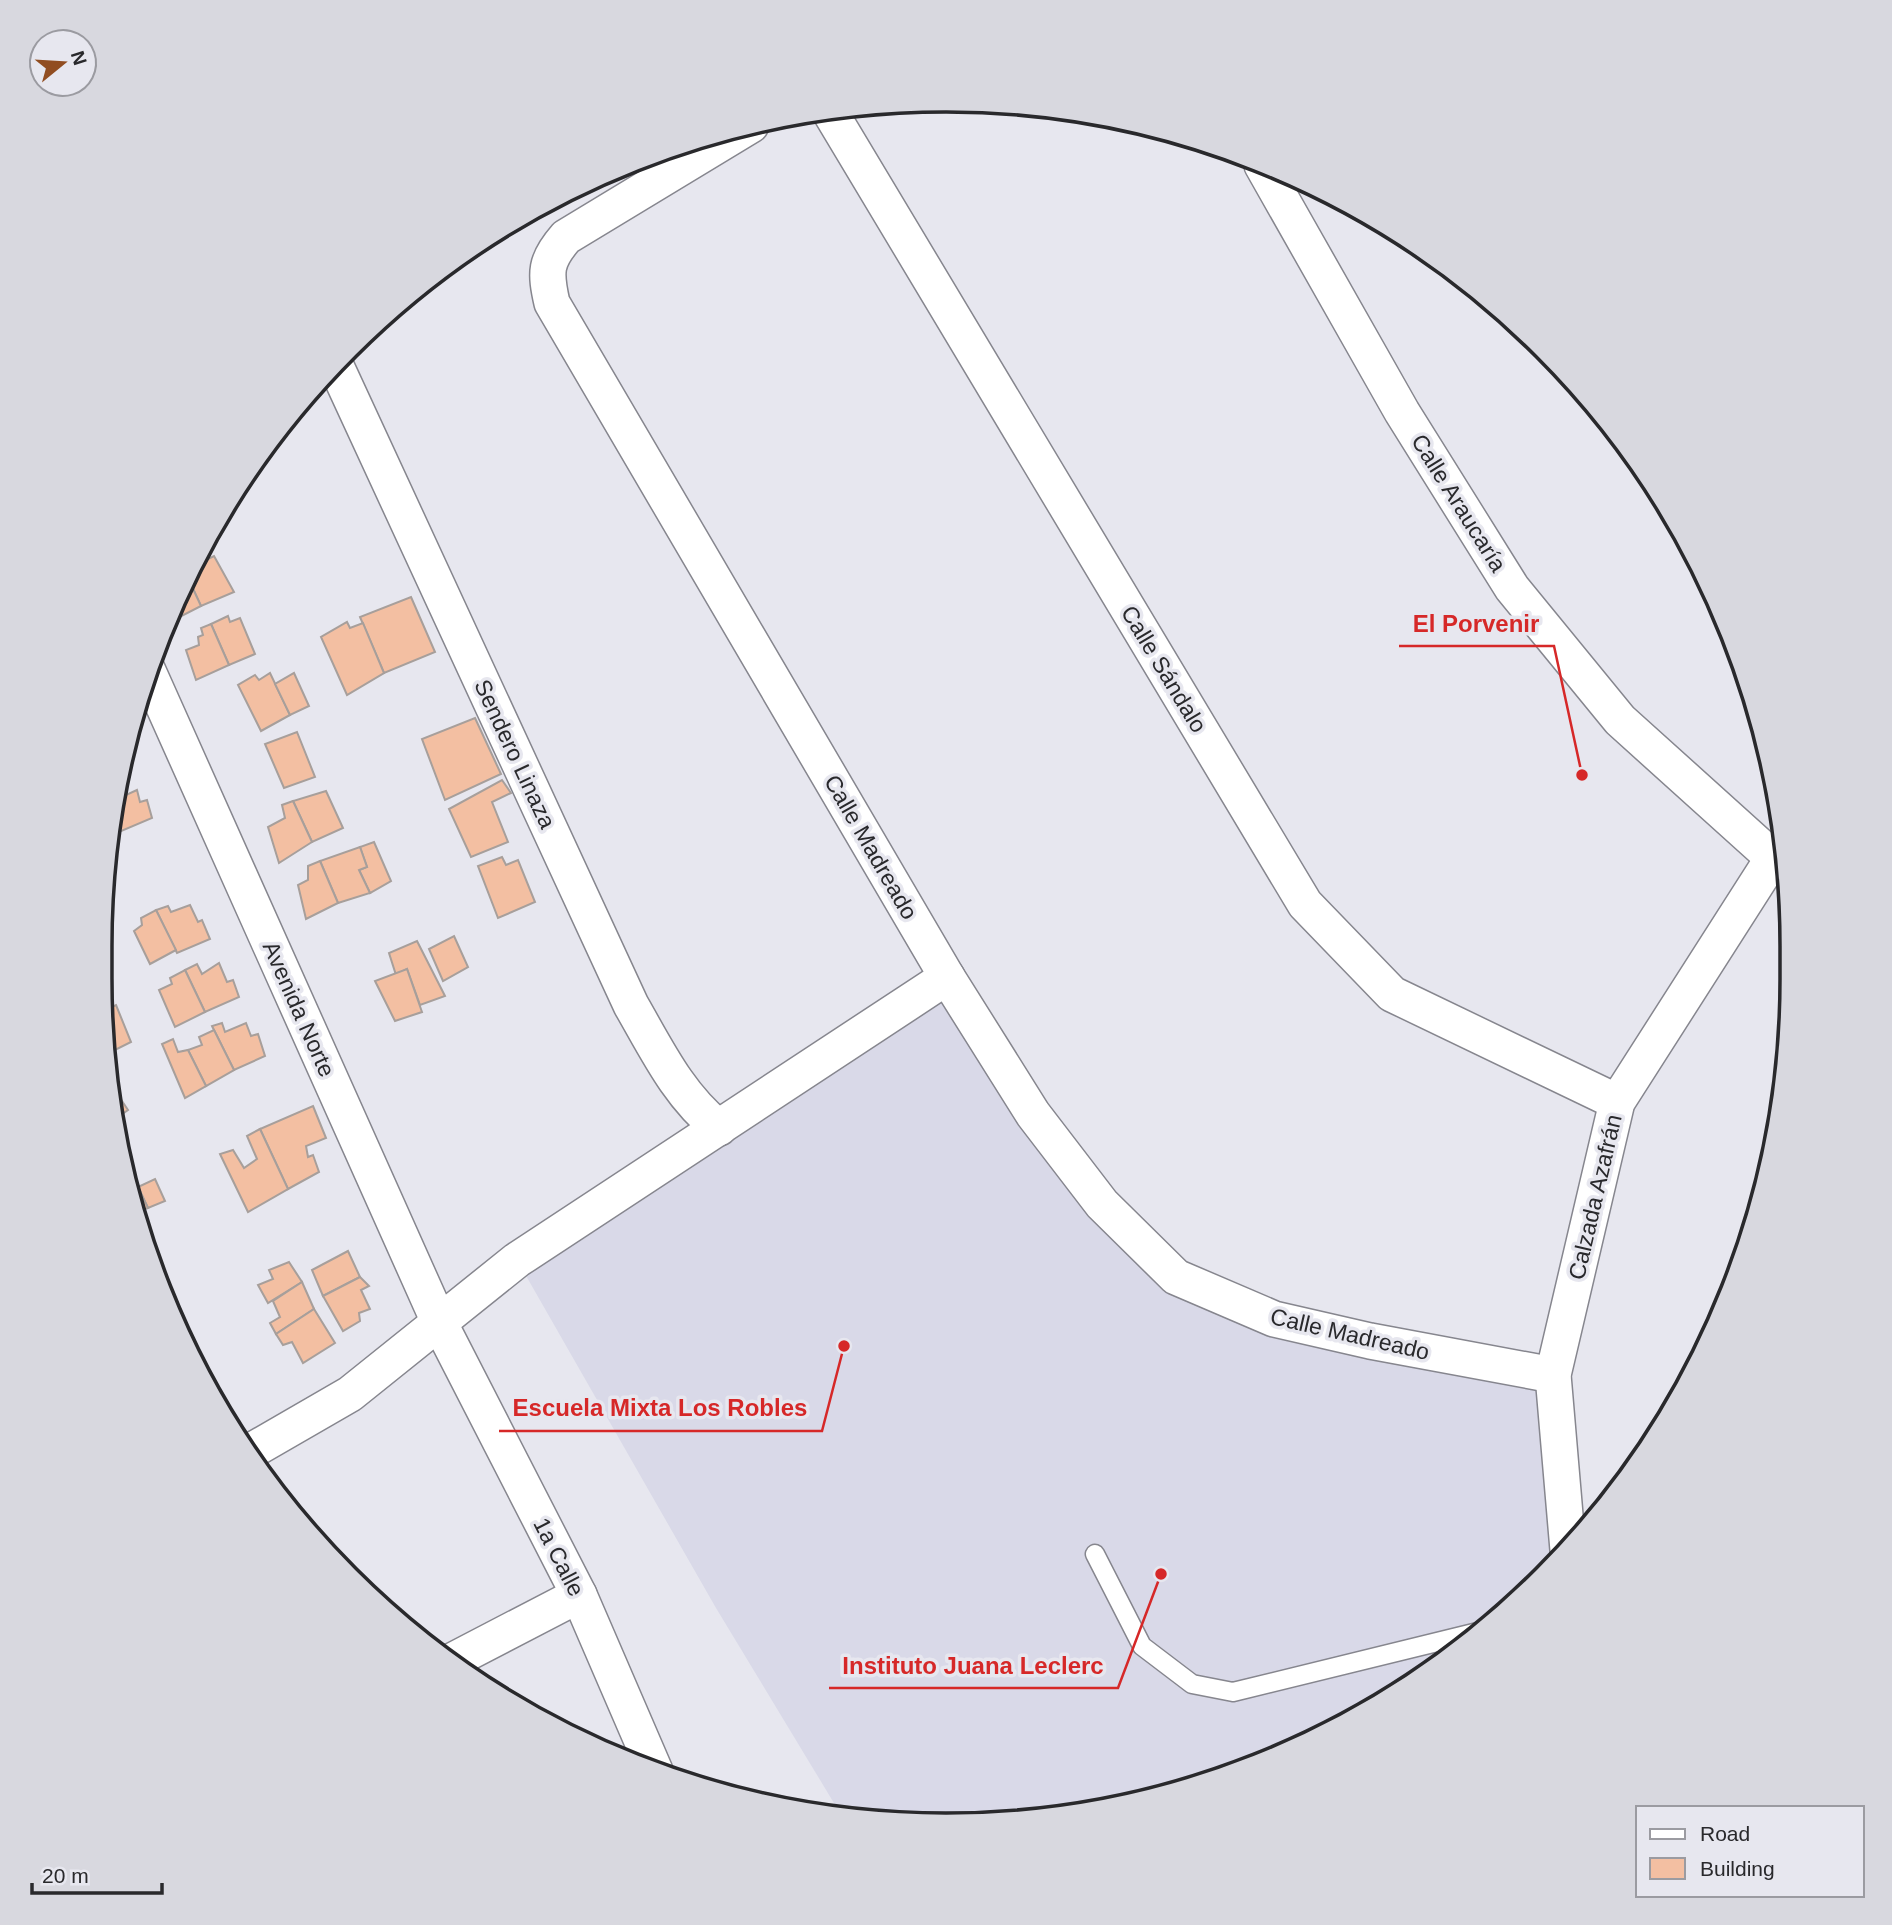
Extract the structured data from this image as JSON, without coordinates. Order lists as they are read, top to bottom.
{
  "streets": {
    "street": [
      "Calle Araucaría",
      "Calle Sándalo",
      "Sendero Linaza",
      "Calle Madreado",
      "Avenida Norte",
      "Calzada Azafrán",
      "1a Calle"
    ]
  },
  "crossings": [
    ["Calle Sándalo", "Calzada Azafrán"],
    ["Calle Madreado", "Calzada Azafrán"],
    ["Avenida Norte", "1a Calle"]
  ],
  "places": ["El Porvenir", "Escuela Mixta Los Robles", "Instituto Juana Leclerc"],
  "legend": ["Road", "Building"],
  "scale_bar": "20 m",
  "north": "right"
}
